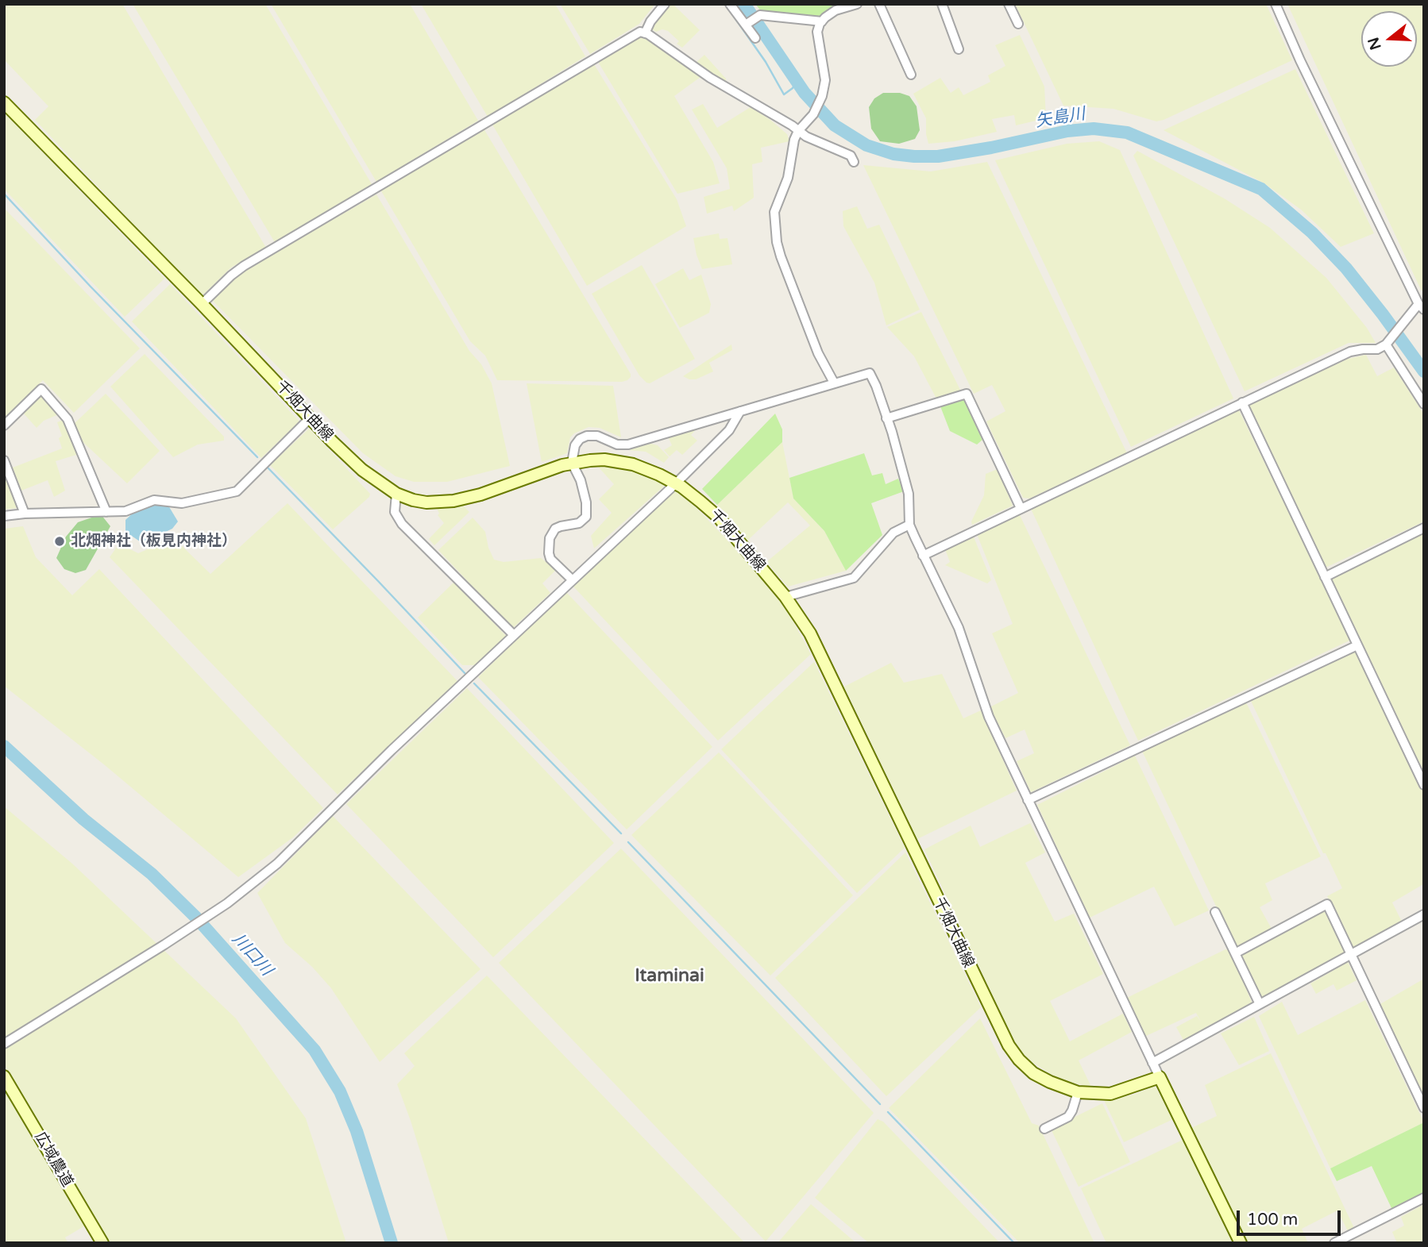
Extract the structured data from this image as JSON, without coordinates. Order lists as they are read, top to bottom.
{
  "streets": {
    "main road": ["千畑大曲線", "広域農道"]
  },
  "districts": ["Itaminai"],
  "water": ["矢島川", "川口川"],
  "places": ["北畑神社（板見内神社）"],
  "scale_bar": "100 m",
  "north": "left"
}
